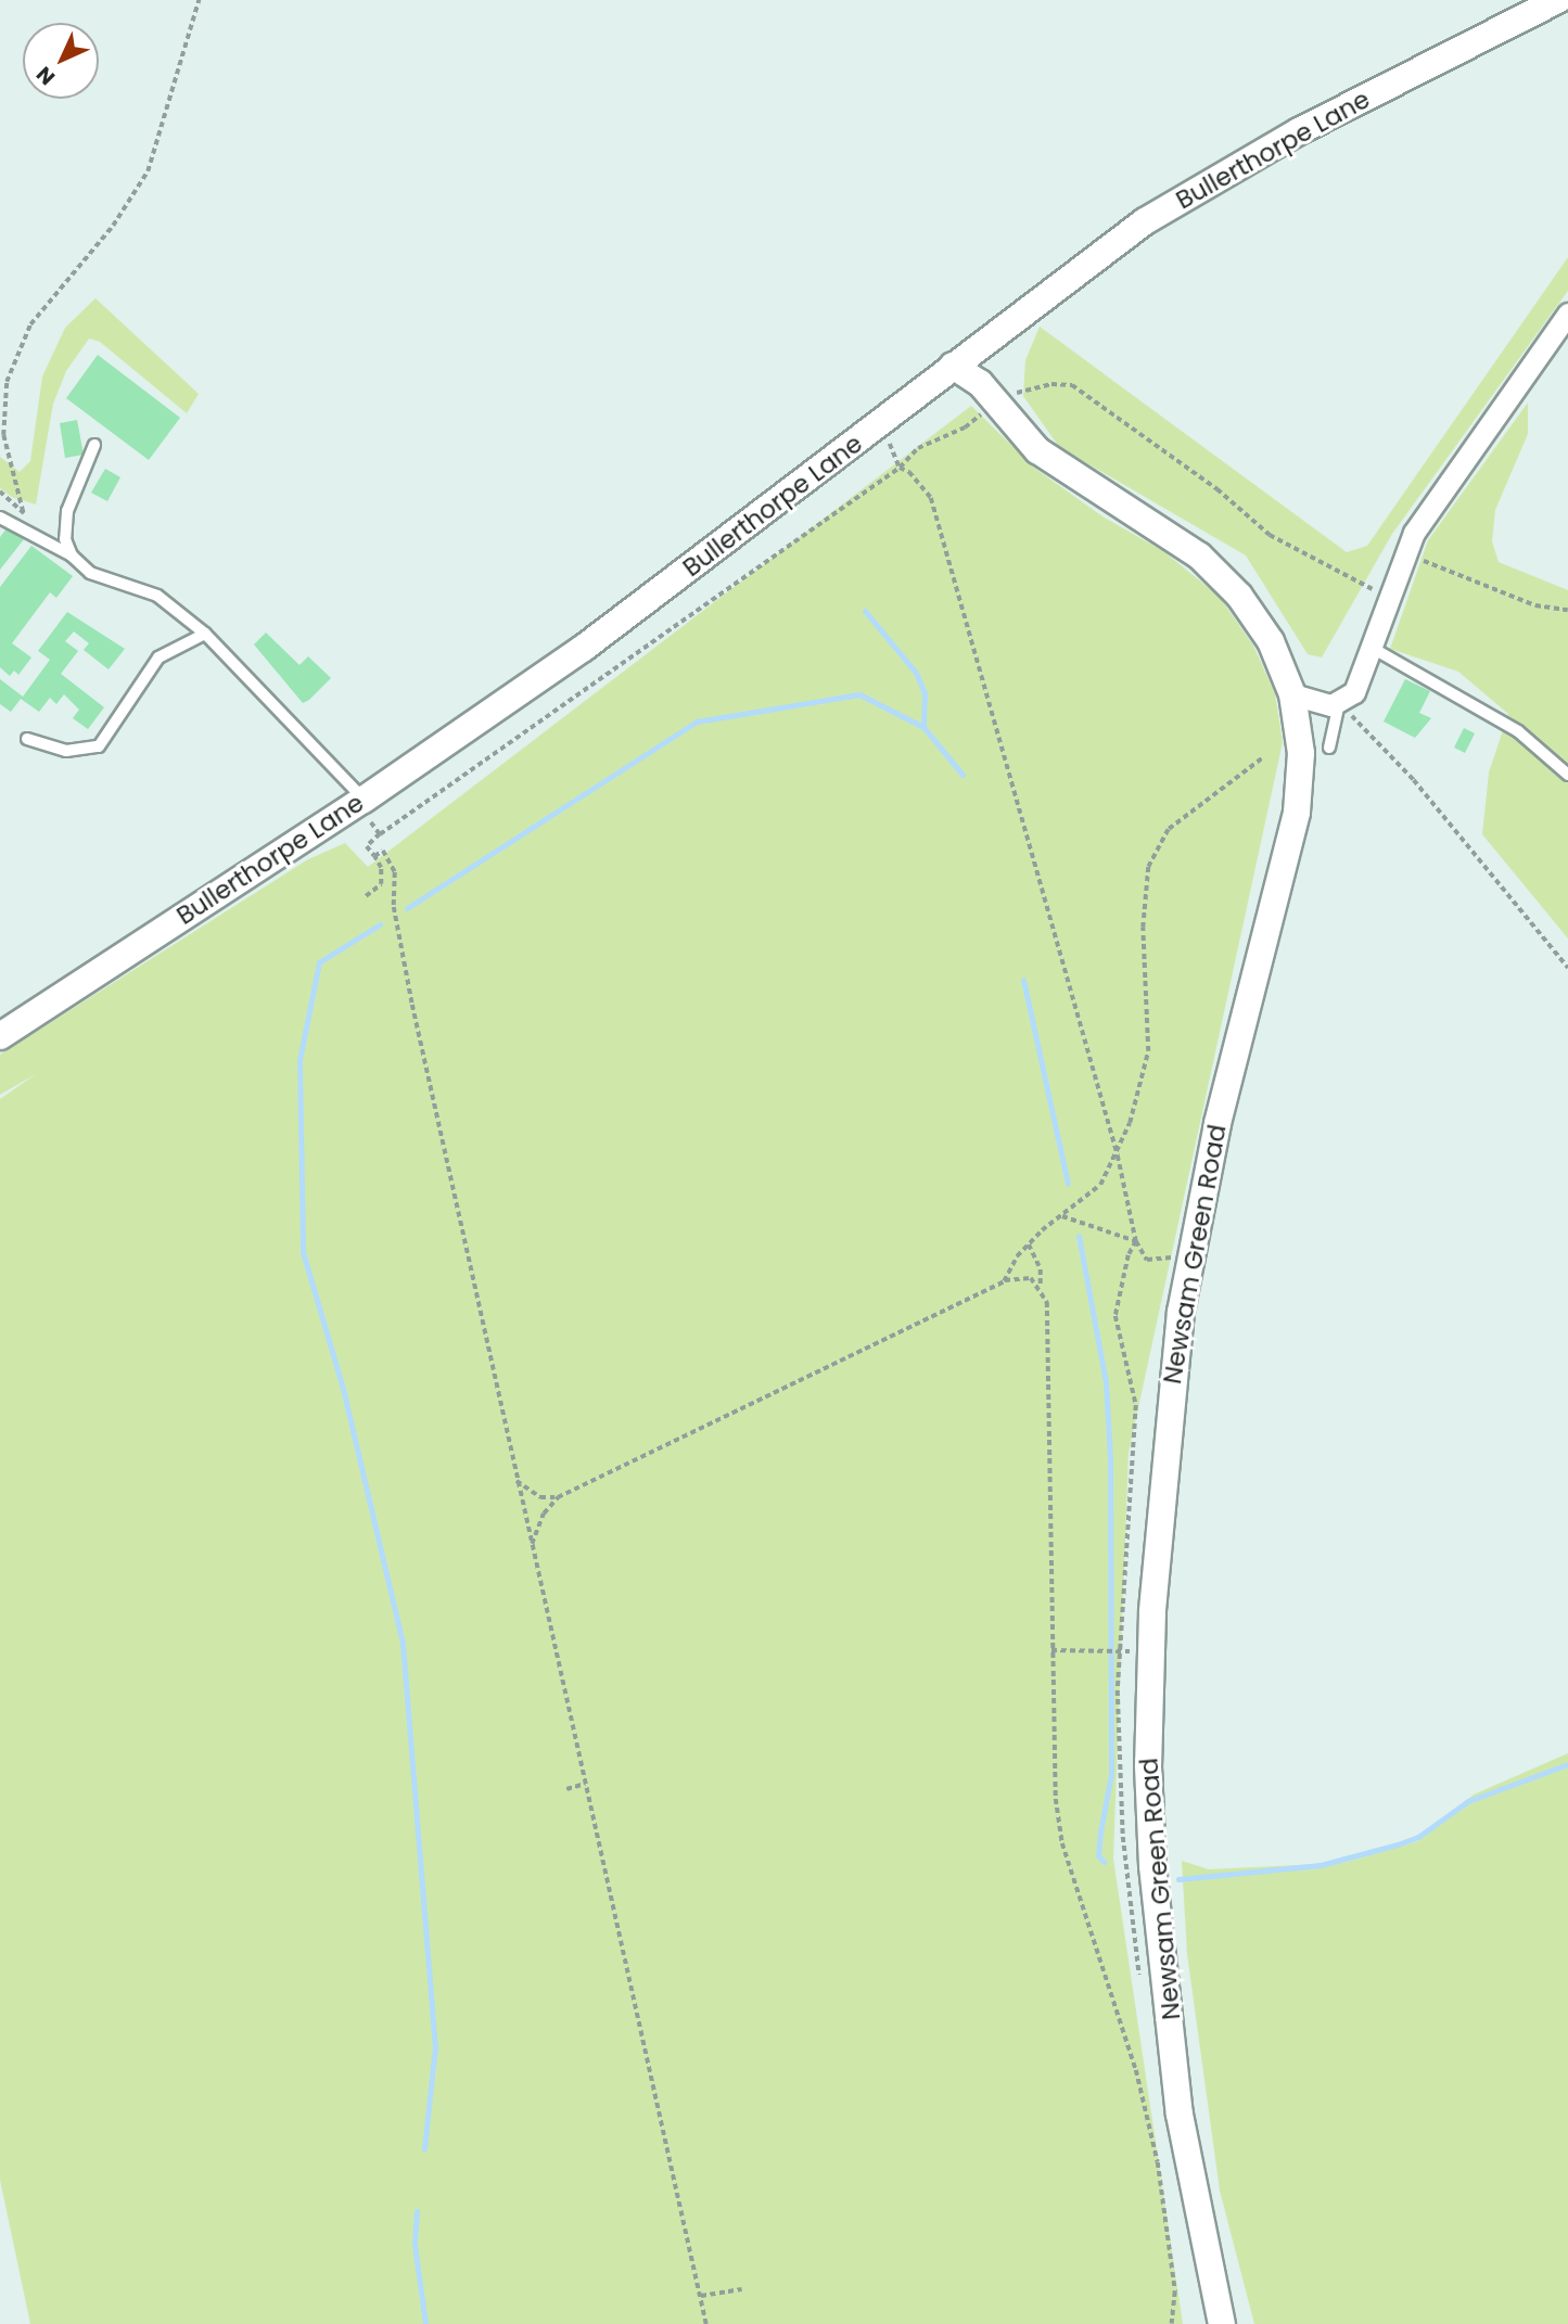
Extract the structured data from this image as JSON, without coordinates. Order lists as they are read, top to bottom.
{
  "streets": {
    "street": ["Bullerthorpe Lane", "Newsam Green Road"]
  },
  "crossings": [
    ["Bullerthorpe Lane", "Newsam Green Road"]
  ],
  "north": "bottom left"
}
